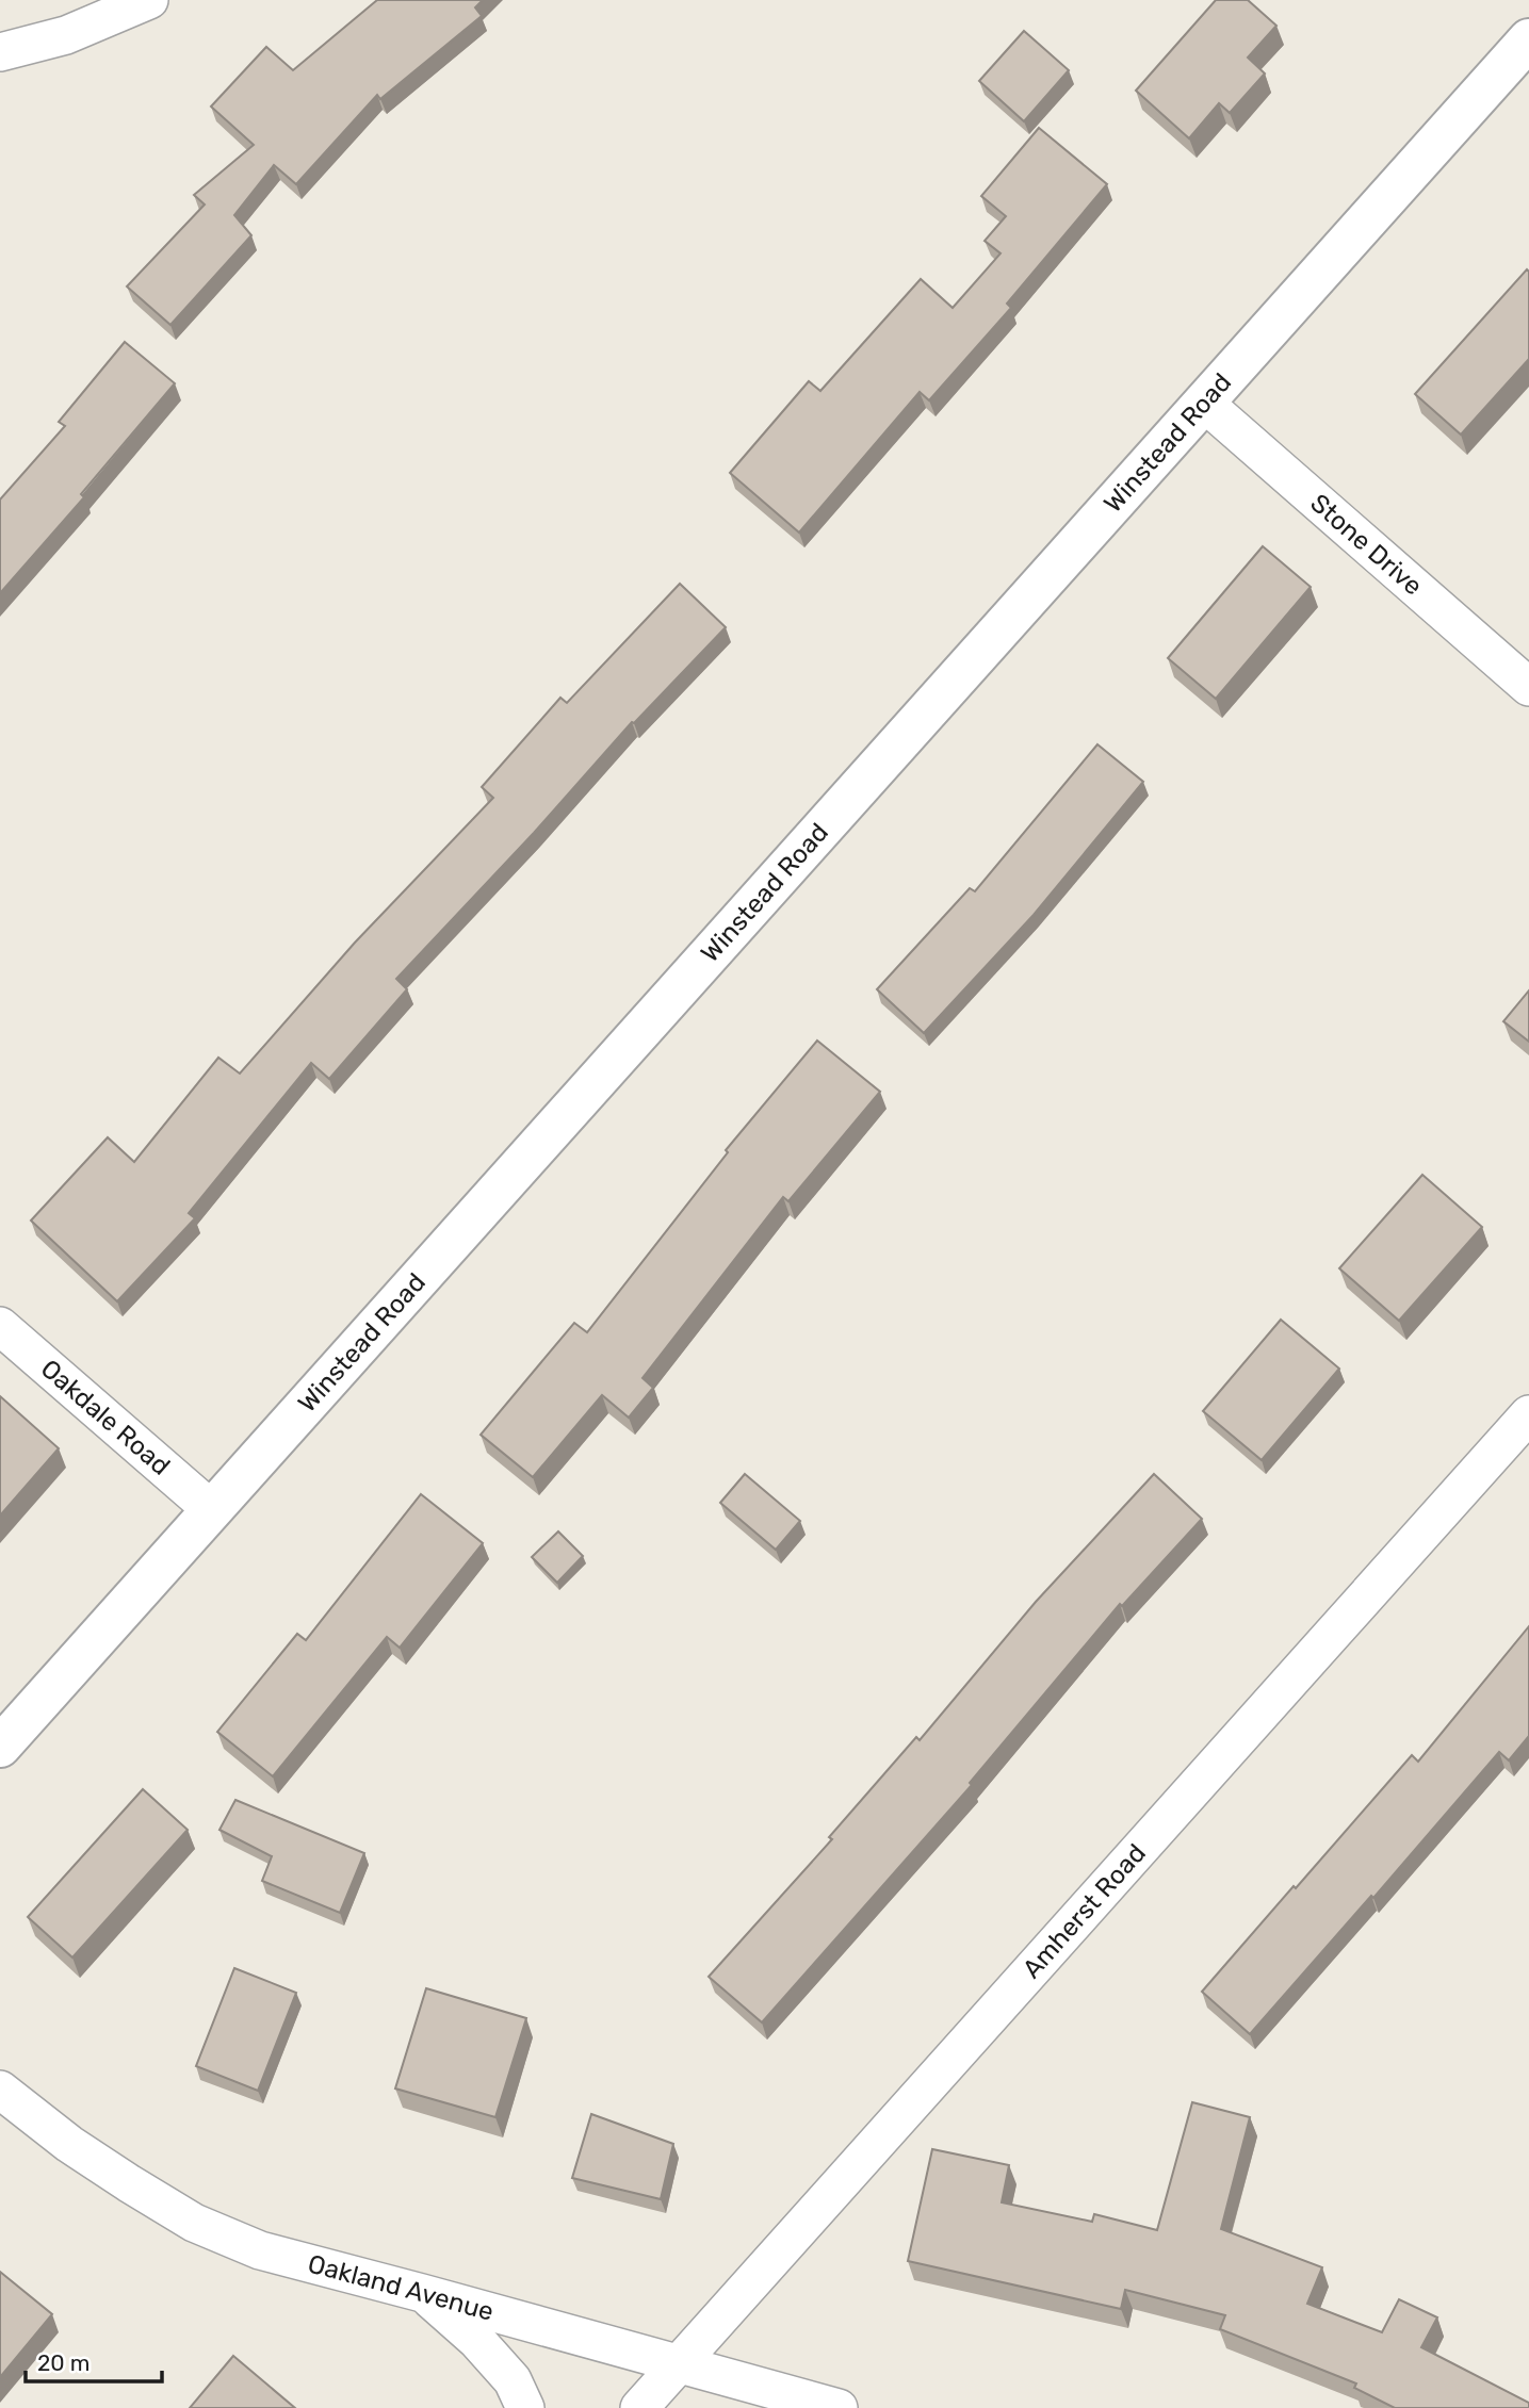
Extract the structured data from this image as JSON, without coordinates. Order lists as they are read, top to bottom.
{
  "streets": {
    "street": [
      "Winstead Road",
      "Stone Drive",
      "Oakdale Road",
      "Amherst Road",
      "Oakland Avenue"
    ]
  },
  "crossings": [
    ["Winstead Road", "Stone Drive"],
    ["Winstead Road", "Oakdale Road"],
    ["Amherst Road", "Oakland Avenue"]
  ],
  "scale_bar": "20 m"
}
